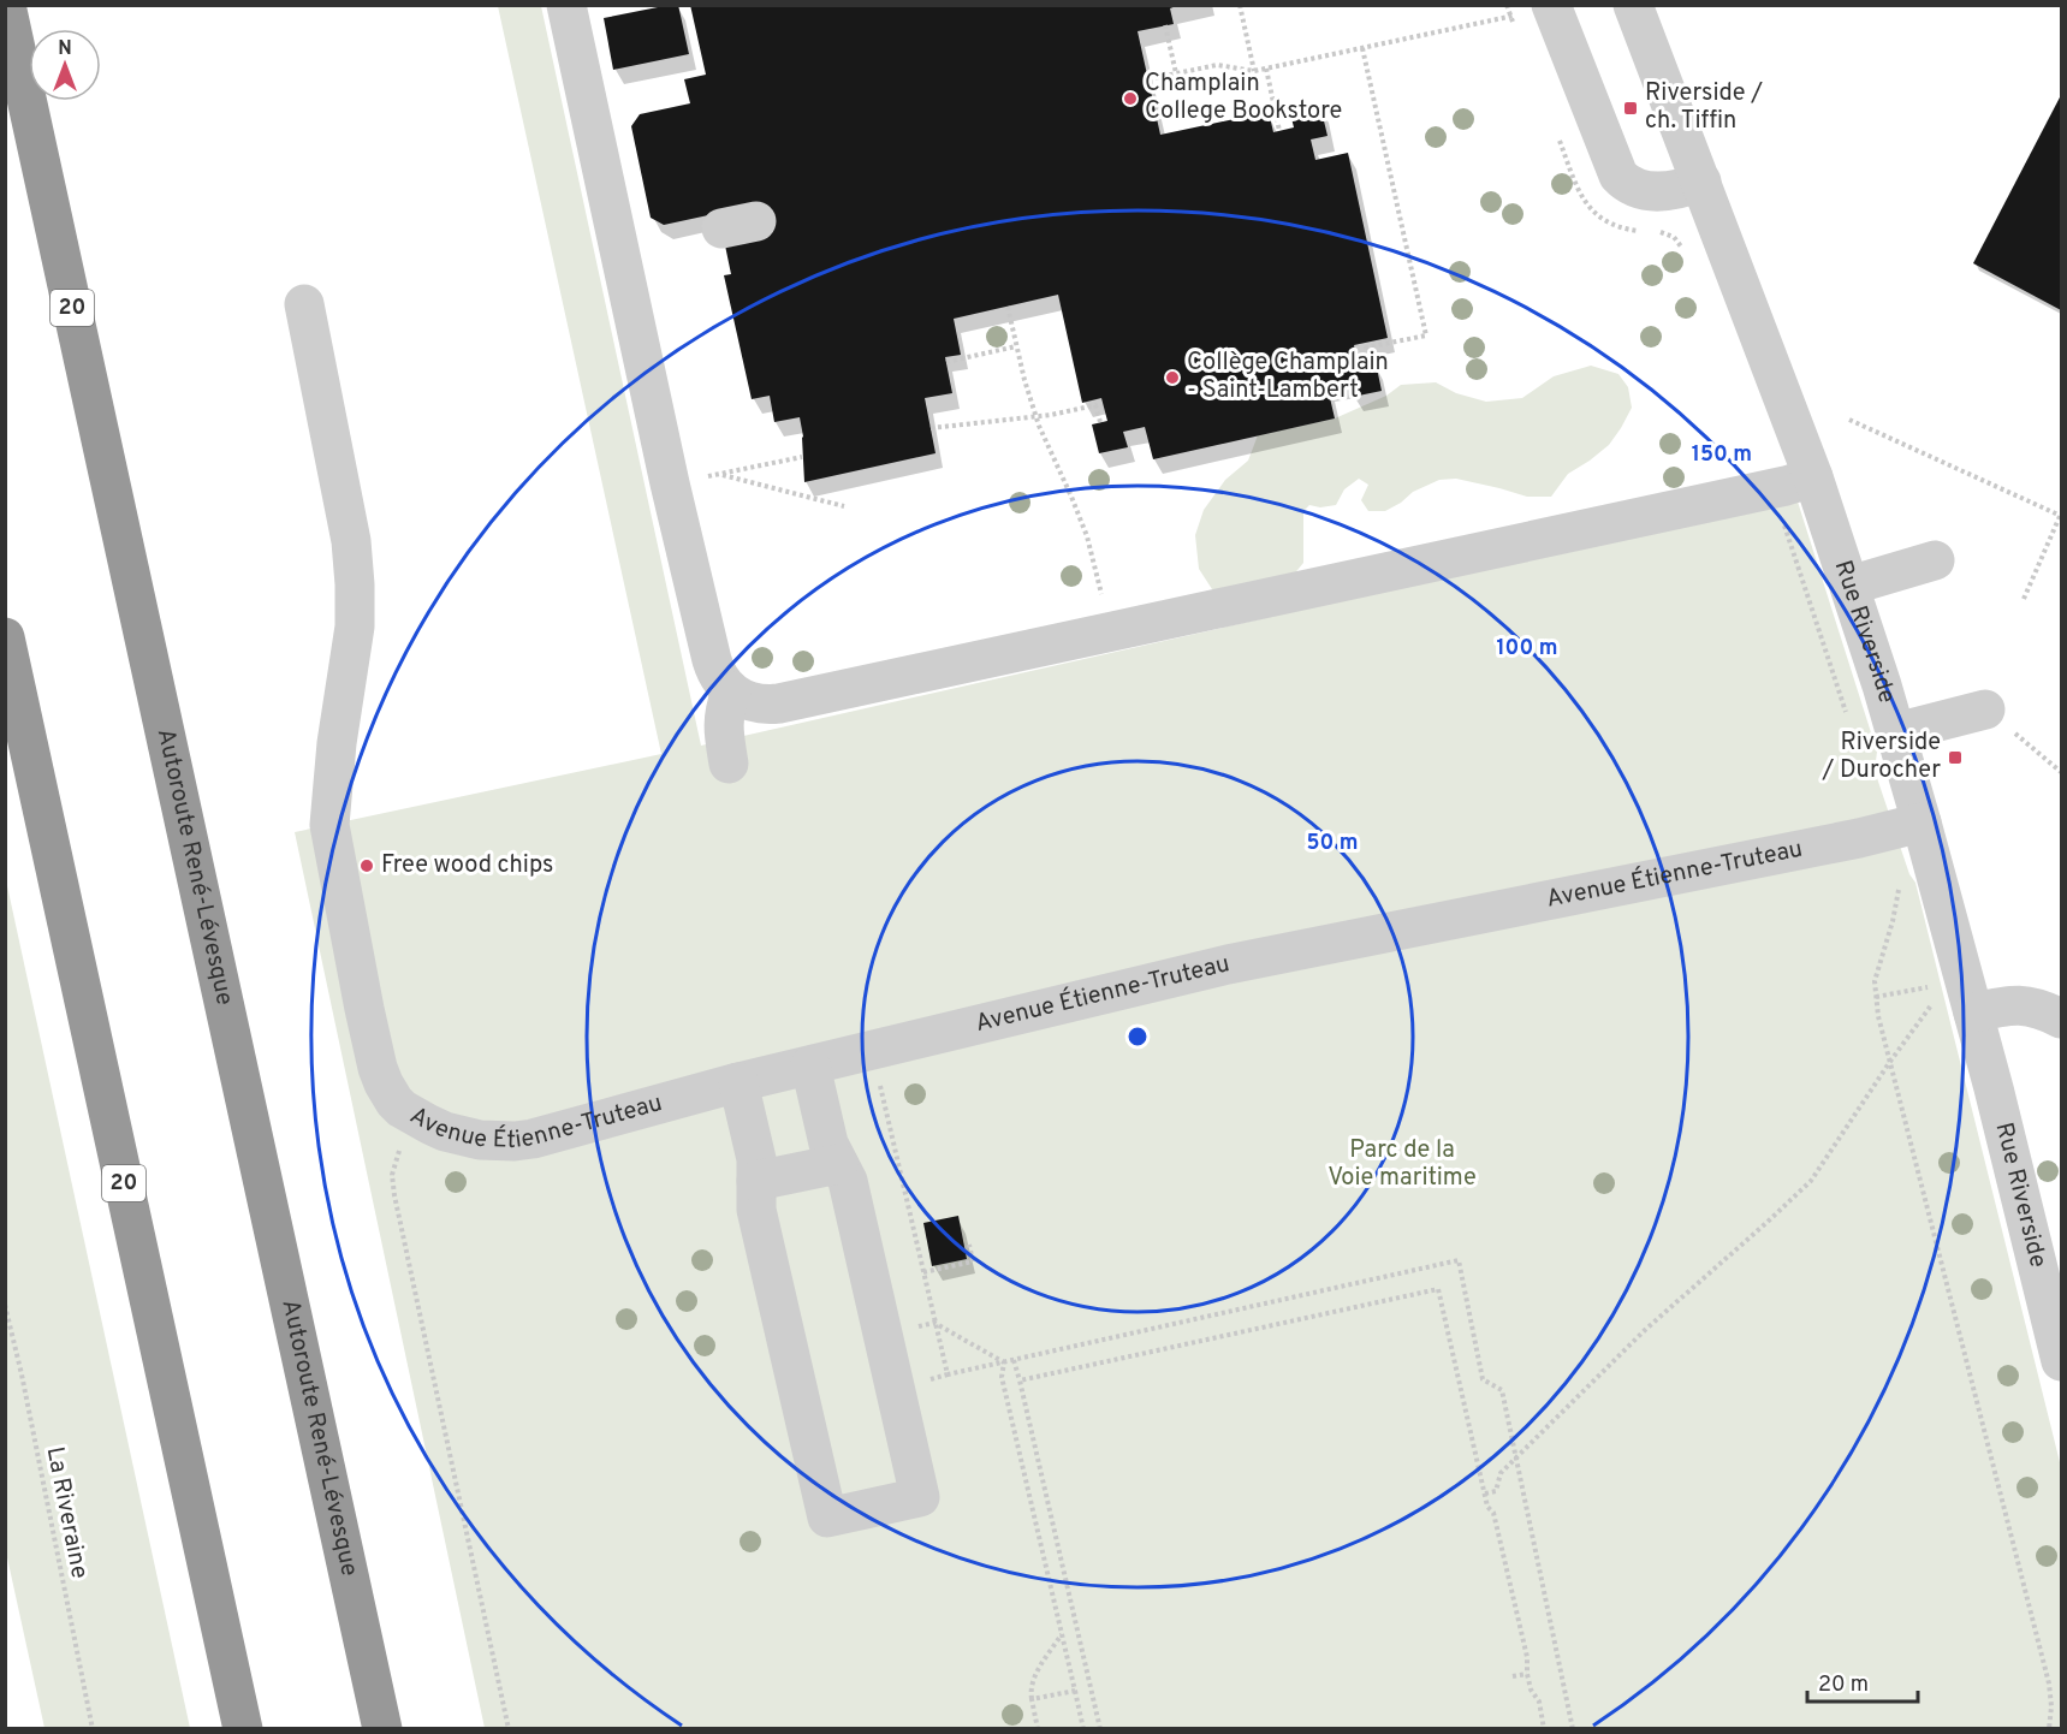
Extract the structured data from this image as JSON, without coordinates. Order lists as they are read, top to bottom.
{
  "streets": {
    "highway": ["20", "Autoroute René-Lévesque"],
    "street": ["Rue Riverside", "Avenue Étienne-Truteau"],
    "path": ["La Riveraine"]
  },
  "crossings": [
    ["Rue Riverside", "Avenue Étienne-Truteau"]
  ],
  "parks": ["Parc de la Voie maritime"],
  "places": {
    "other": ["Champlain College Bookstore", "Collège Champlain - Saint-Lambert", "Free wood chips"],
    "transit": ["Riverside / ch. Tiffin", "Riverside / Durocher"]
  },
  "scale_bar": "20 m",
  "north": "top",
  "rings": ["150 m", "100 m", "50 m"]
}
